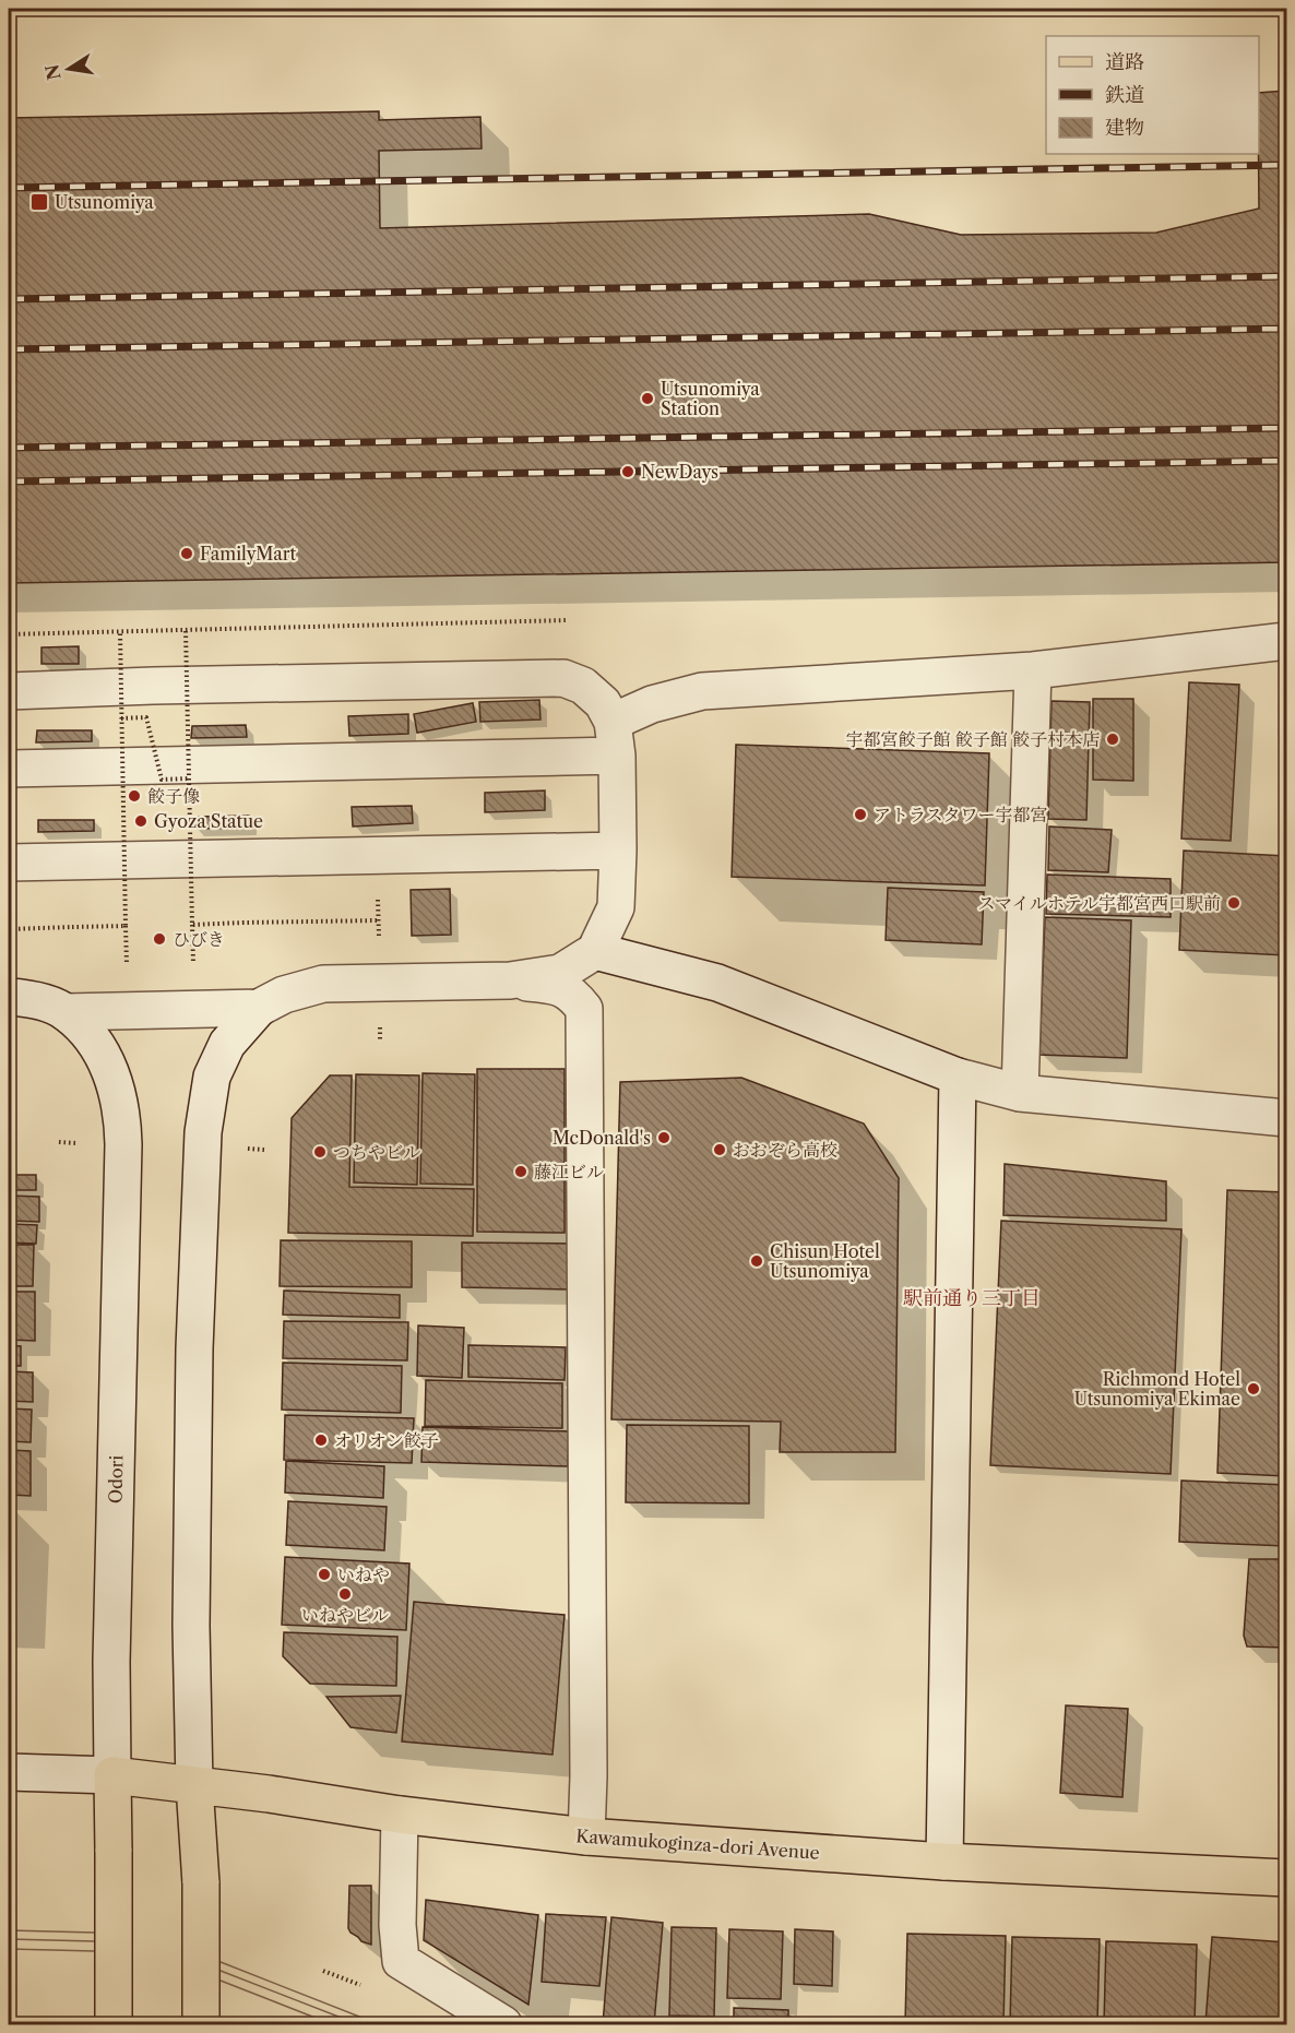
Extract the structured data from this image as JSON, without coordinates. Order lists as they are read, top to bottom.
{
  "streets": {
    "main road": ["Odori", "Kawamukoginza-dori Avenue"]
  },
  "crossings": [
    ["Odori", "Kawamukoginza-dori Avenue"]
  ],
  "districts": ["駅前通り三丁目"],
  "places": {
    "transit": ["Utsunomiya"],
    "other": [
      "Utsunomiya Station",
      "NewDays",
      "FamilyMart",
      "宇都宮餃子館 餃子館 餃子村本店",
      "餃子像",
      "アトラスタワー宇都宮",
      "Gyoza Statue",
      "スマイルホテル宇都宮西口駅前",
      "ひびき",
      "McDonald's",
      "おおぞら高校",
      "つちやビル",
      "藤江ビル",
      "Chisun Hotel Utsunomiya",
      "Richmond Hotel Utsunomiya Ekimae",
      "オリオン餃子",
      "いねや",
      "いねやビル"
    ]
  },
  "legend": ["道路", "鉄道", "建物"],
  "north": "left"
}
